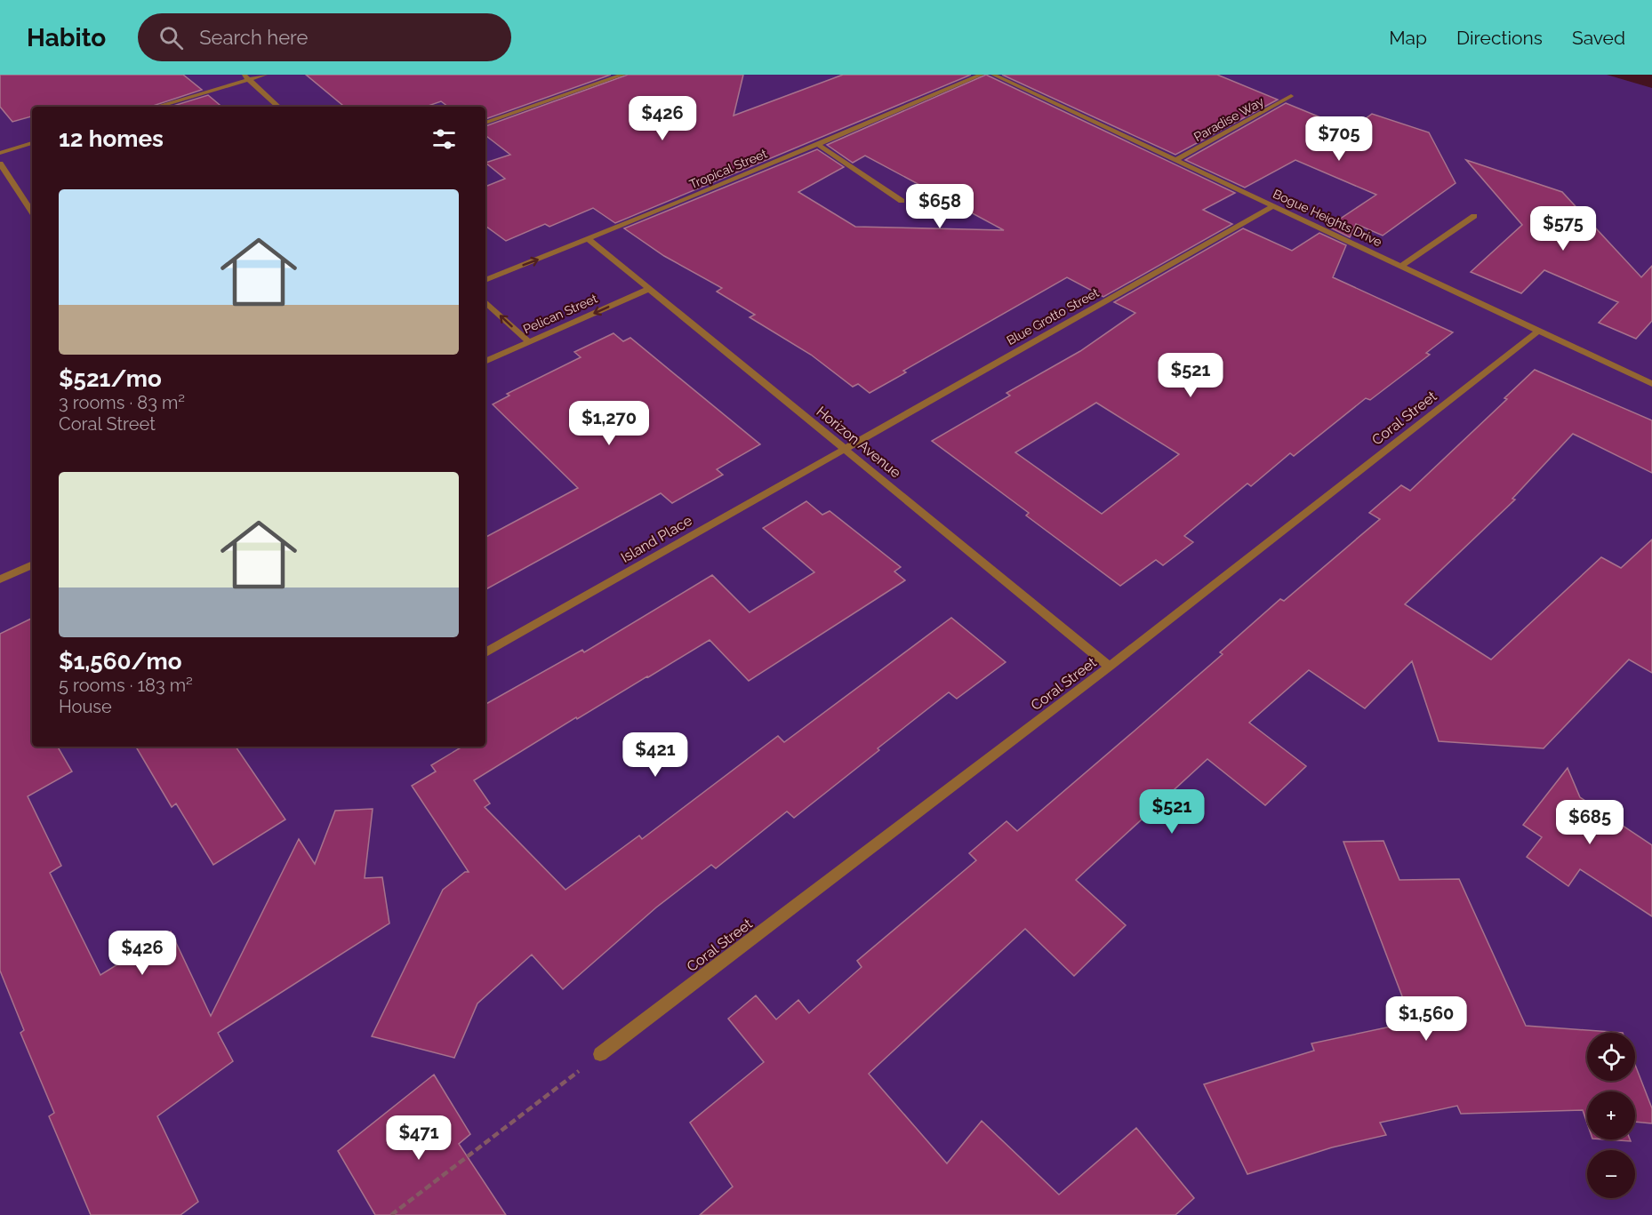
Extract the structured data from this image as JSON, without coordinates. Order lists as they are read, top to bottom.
{
  "streets": {
    "street": [
      "Paradise Way",
      "Tropical Street",
      "Bogue Heights Drive",
      "Pelican Street",
      "Blue Grotto Street",
      "Coral Street",
      "Horizon Avenue",
      "Island Place"
    ]
  },
  "crossings": [
    ["Paradise Way", "Bogue Heights Drive"],
    ["Tropical Street", "Horizon Avenue"],
    ["Bogue Heights Drive", "Blue Grotto Street"],
    ["Bogue Heights Drive", "Coral Street"],
    ["Pelican Street", "Horizon Avenue"],
    ["Blue Grotto Street", "Horizon Avenue"],
    ["Blue Grotto Street", "Island Place"],
    ["Coral Street", "Horizon Avenue"],
    ["Horizon Avenue", "Island Place"]
  ],
  "one_way": ["Pelican Street"],
  "page": {
    "header": "Habito",
    "search": "Search here",
    "nav": ["Map", "Directions", "Saved"],
    "price": [
      "$426",
      "$705",
      "$658",
      "$575",
      "$521",
      "$1,270",
      "$421",
      "$521",
      "$685",
      "$426",
      "$1,560",
      "$471"
    ],
    "heading": "12 homes",
    "list": [
      {
        "name": "$521/mo",
        "note": "3 rooms · 83 m² · Coral Street"
      },
      {
        "name": "$1,560/mo",
        "note": "5 rooms · 183 m² · House"
      }
    ],
    "map_buttons": ["+", "−"]
  }
}
